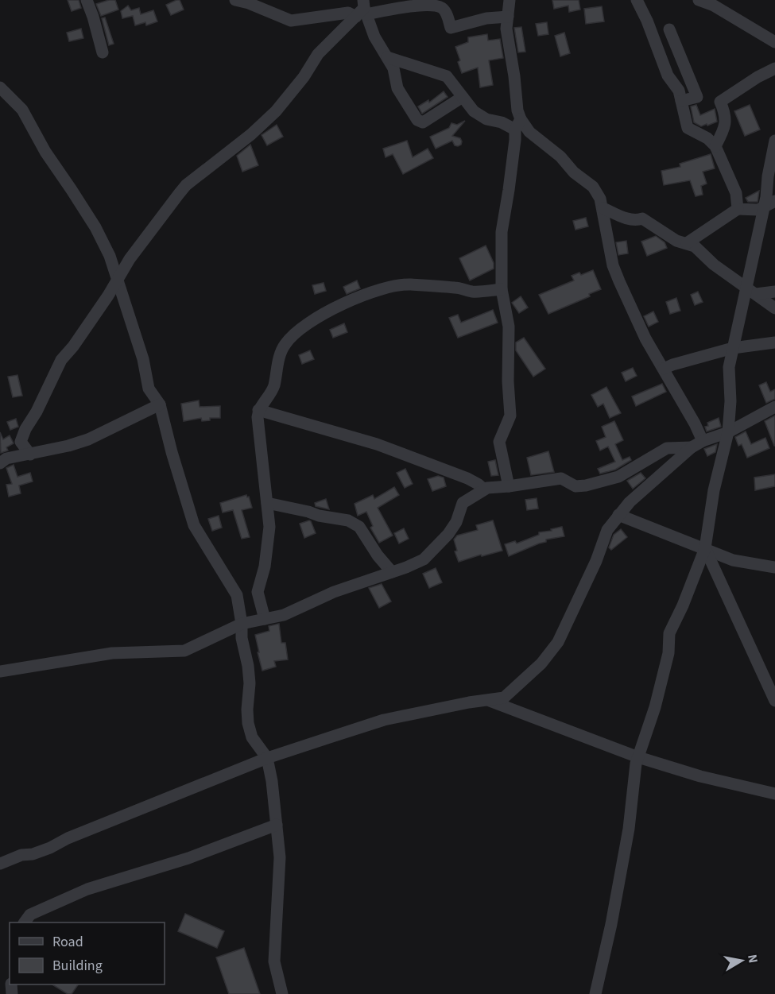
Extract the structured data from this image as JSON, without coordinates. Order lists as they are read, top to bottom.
{
  "legend": ["Road", "Building"],
  "north": "right"
}
